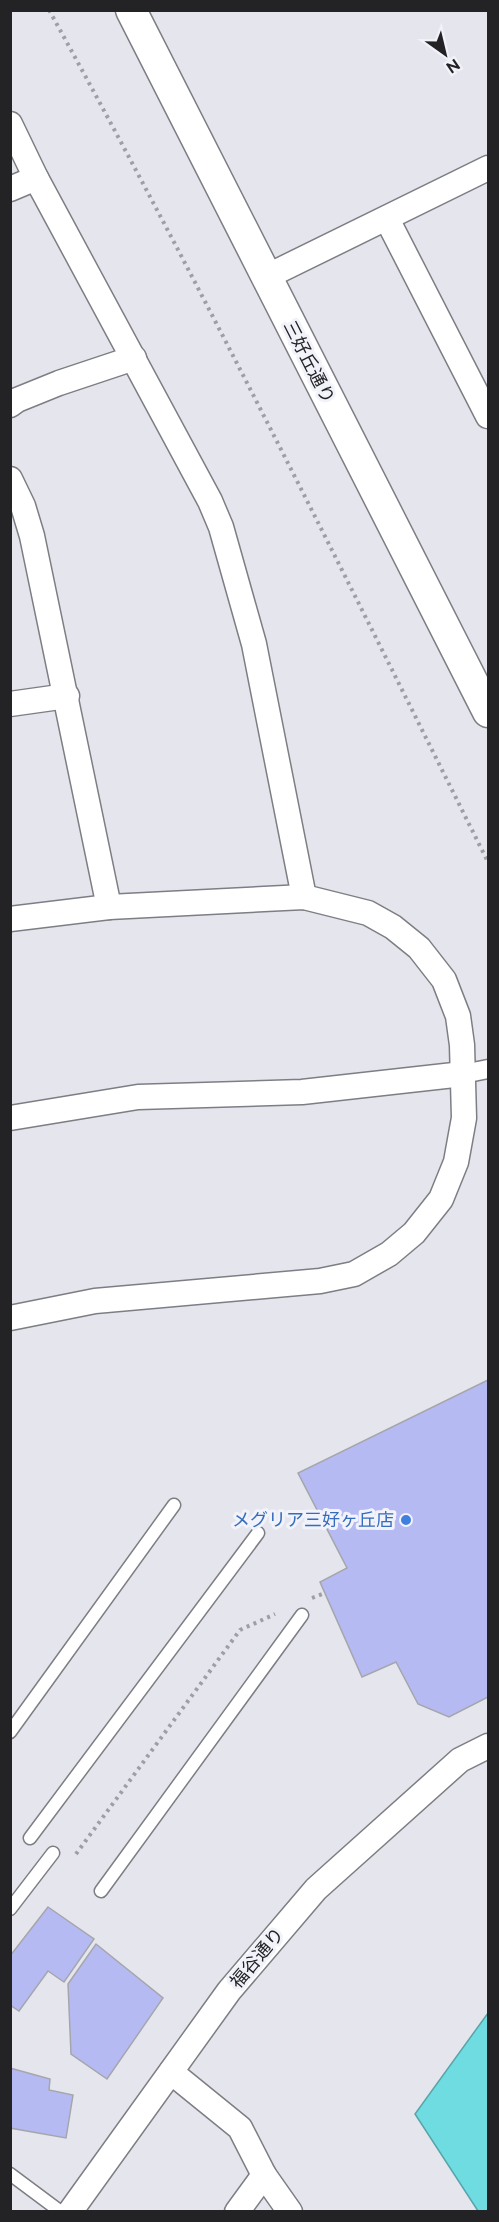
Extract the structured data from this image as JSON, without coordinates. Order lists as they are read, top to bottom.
{
  "streets": {
    "street": ["三好丘通り", "福谷通り"]
  },
  "places": ["メグリア三好ヶ丘店"],
  "north": "bottom right"
}
